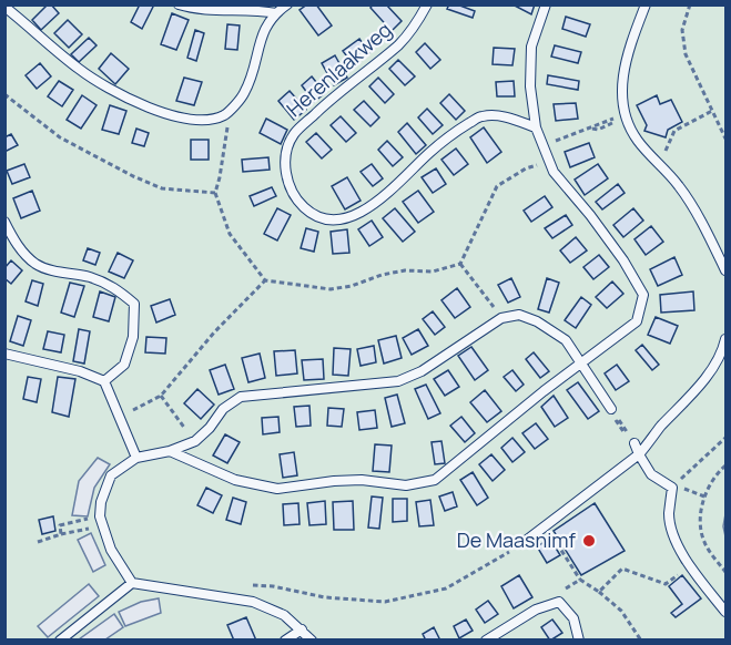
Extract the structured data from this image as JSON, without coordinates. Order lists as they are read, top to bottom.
{
  "streets": {
    "lane": ["Herenlaakweg"]
  },
  "places": ["De Maasnimf"]
}
